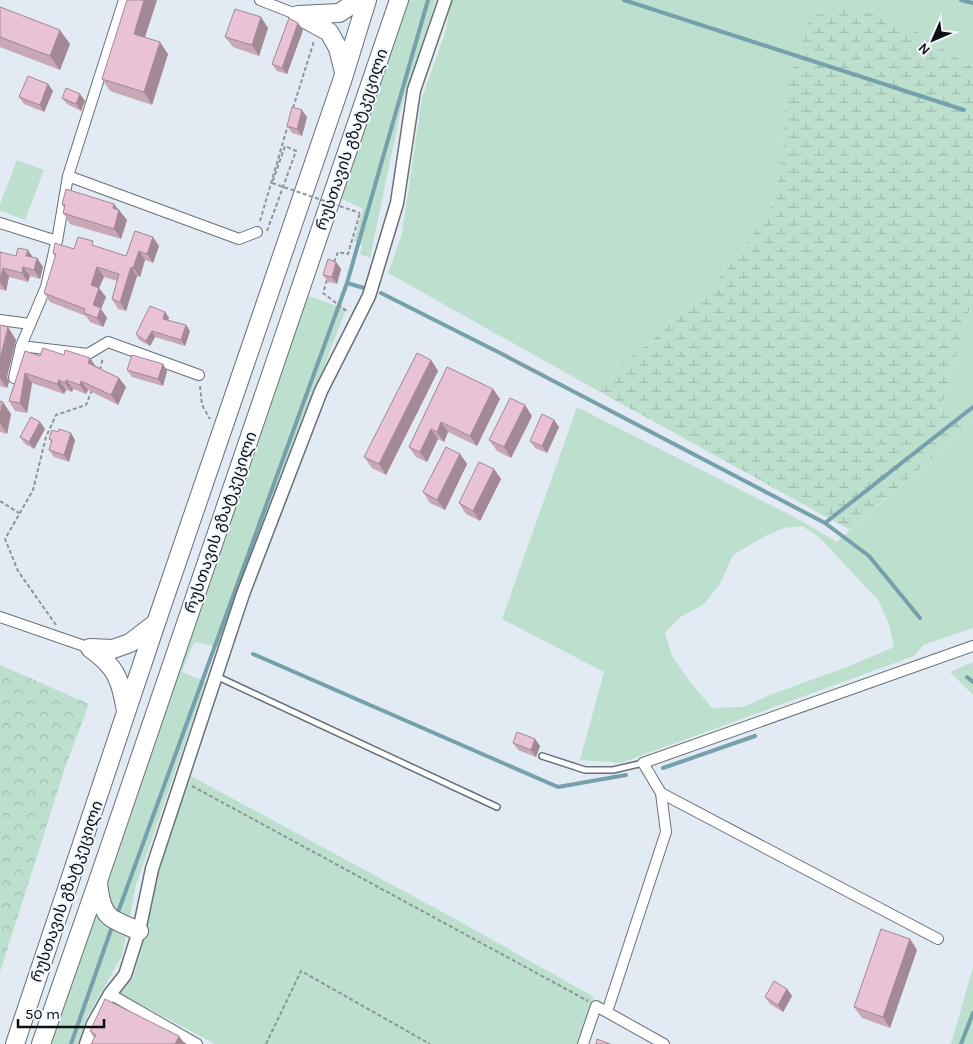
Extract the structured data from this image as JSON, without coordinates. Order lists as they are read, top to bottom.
{
  "streets": {
    "highway": ["რუსთავის გზატკეცილი"]
  },
  "scale_bar": "50 m",
  "north": "bottom left"
}
